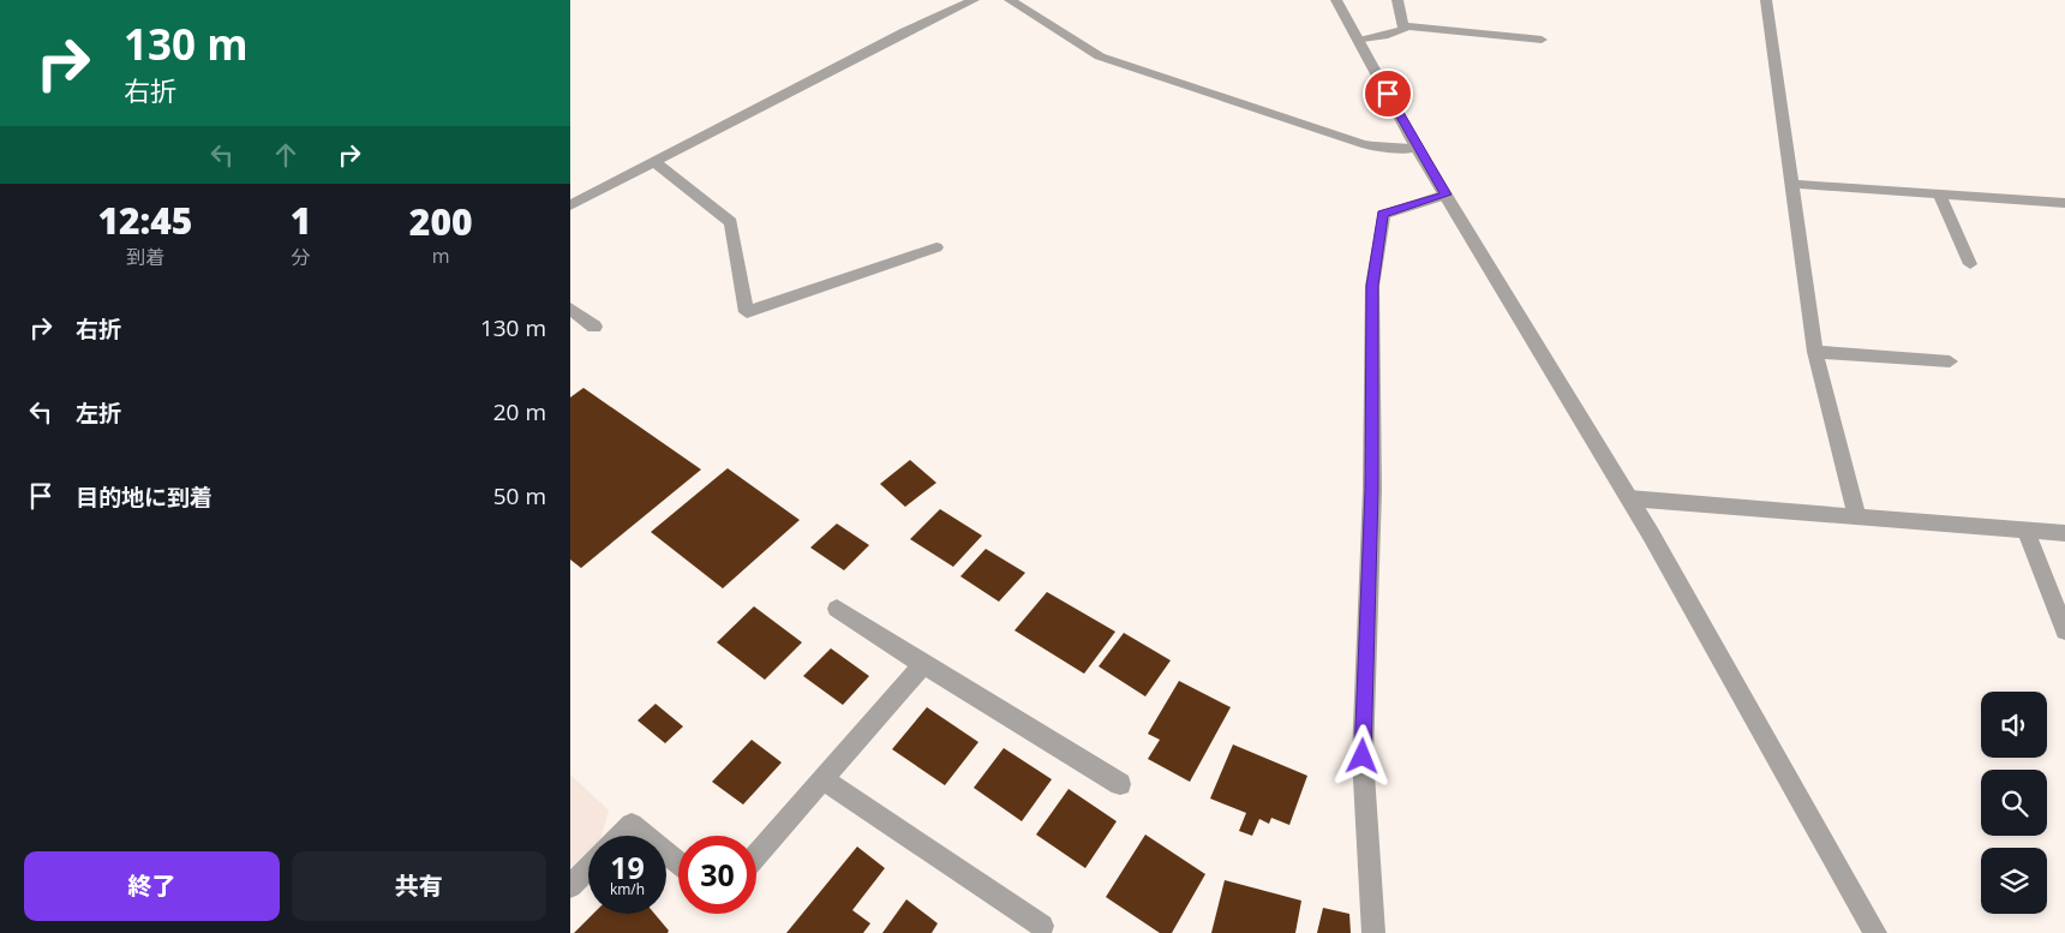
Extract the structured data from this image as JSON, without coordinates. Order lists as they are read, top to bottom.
{
  "page": {
    "turn": ["130 m", "右折"],
    "eta": [
      "12:45",
      "到着",
      "1",
      "分",
      "200",
      "m"
    ],
    "list": [
      {
        "name": "右折",
        "value": "130 m"
      },
      {
        "name": "左折",
        "value": "20 m"
      },
      {
        "name": "目的地に到着",
        "value": "50 m"
      }
    ],
    "speed": "19 km/h",
    "limit": "30",
    "buttons": ["終了", "共有"]
  }
}
